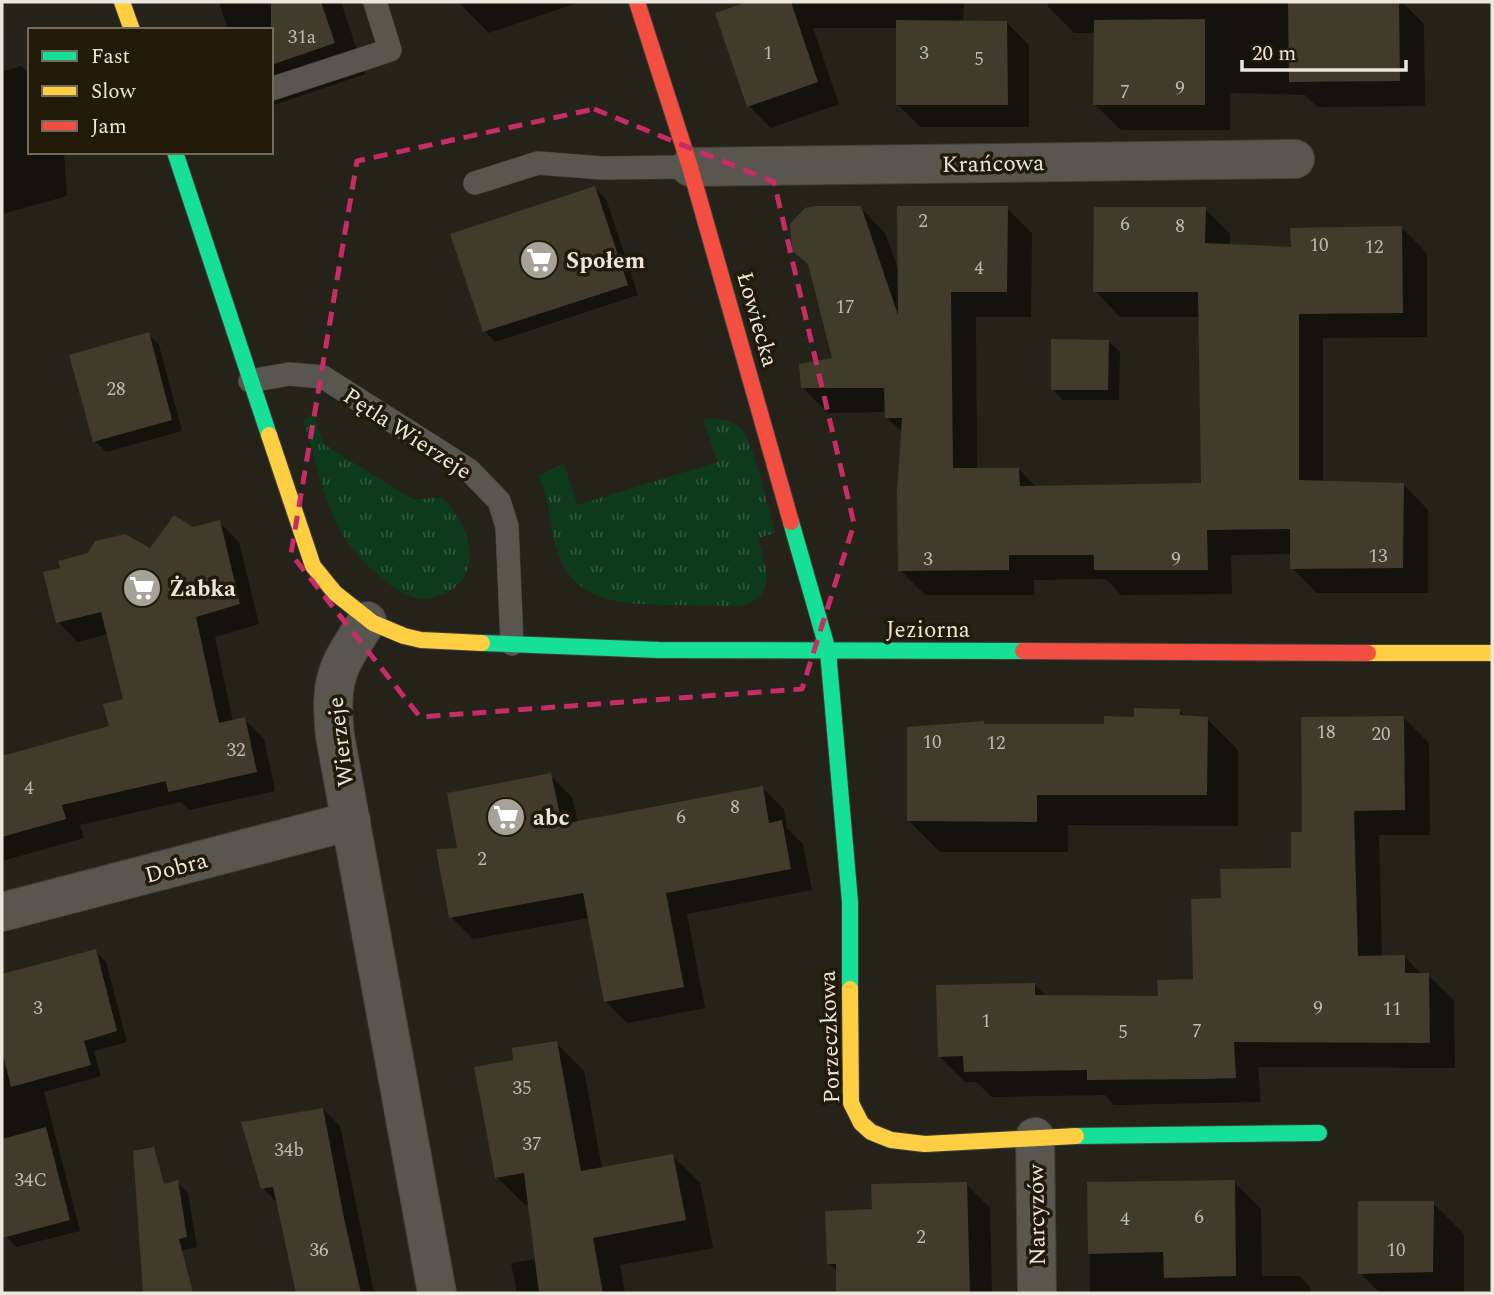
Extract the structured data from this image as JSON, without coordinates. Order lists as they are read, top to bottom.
{
  "streets": {
    "street": [
      "Krańcowa",
      "Łowiecka",
      "Jeziorna",
      "Wierzeje",
      "Dobra",
      "Porzeczkowa",
      "Narcyzów"
    ],
    "lane": ["Pętla Wierzeje"]
  },
  "crossings": [
    ["Krańcowa", "Łowiecka"],
    ["Łowiecka", "Jeziorna"],
    ["Łowiecka", "Porzeczkowa"],
    ["Pętla Wierzeje", "Jeziorna"],
    ["Jeziorna", "Wierzeje"],
    ["Jeziorna", "Porzeczkowa"],
    ["Wierzeje", "Dobra"],
    ["Porzeczkowa", "Narcyzów"]
  ],
  "places": {
    "supermarket": ["Społem", "Żabka", "abc"]
  },
  "house_numbers": [
    "31a",
    "1",
    "3",
    "5",
    "9",
    "7",
    "2",
    "6",
    "8",
    "10",
    "12",
    "4",
    "17",
    "28",
    "13",
    "3",
    "9",
    "18",
    "20",
    "10",
    "12",
    "32",
    "4",
    "8",
    "6",
    "2",
    "3",
    "9",
    "11",
    "1",
    "7",
    "5",
    "35",
    "37",
    "34b",
    "34C",
    "6",
    "4",
    "2",
    "36",
    "10"
  ],
  "legend": ["Fast", "Slow", "Jam"],
  "scale_bar": "20 m"
}
